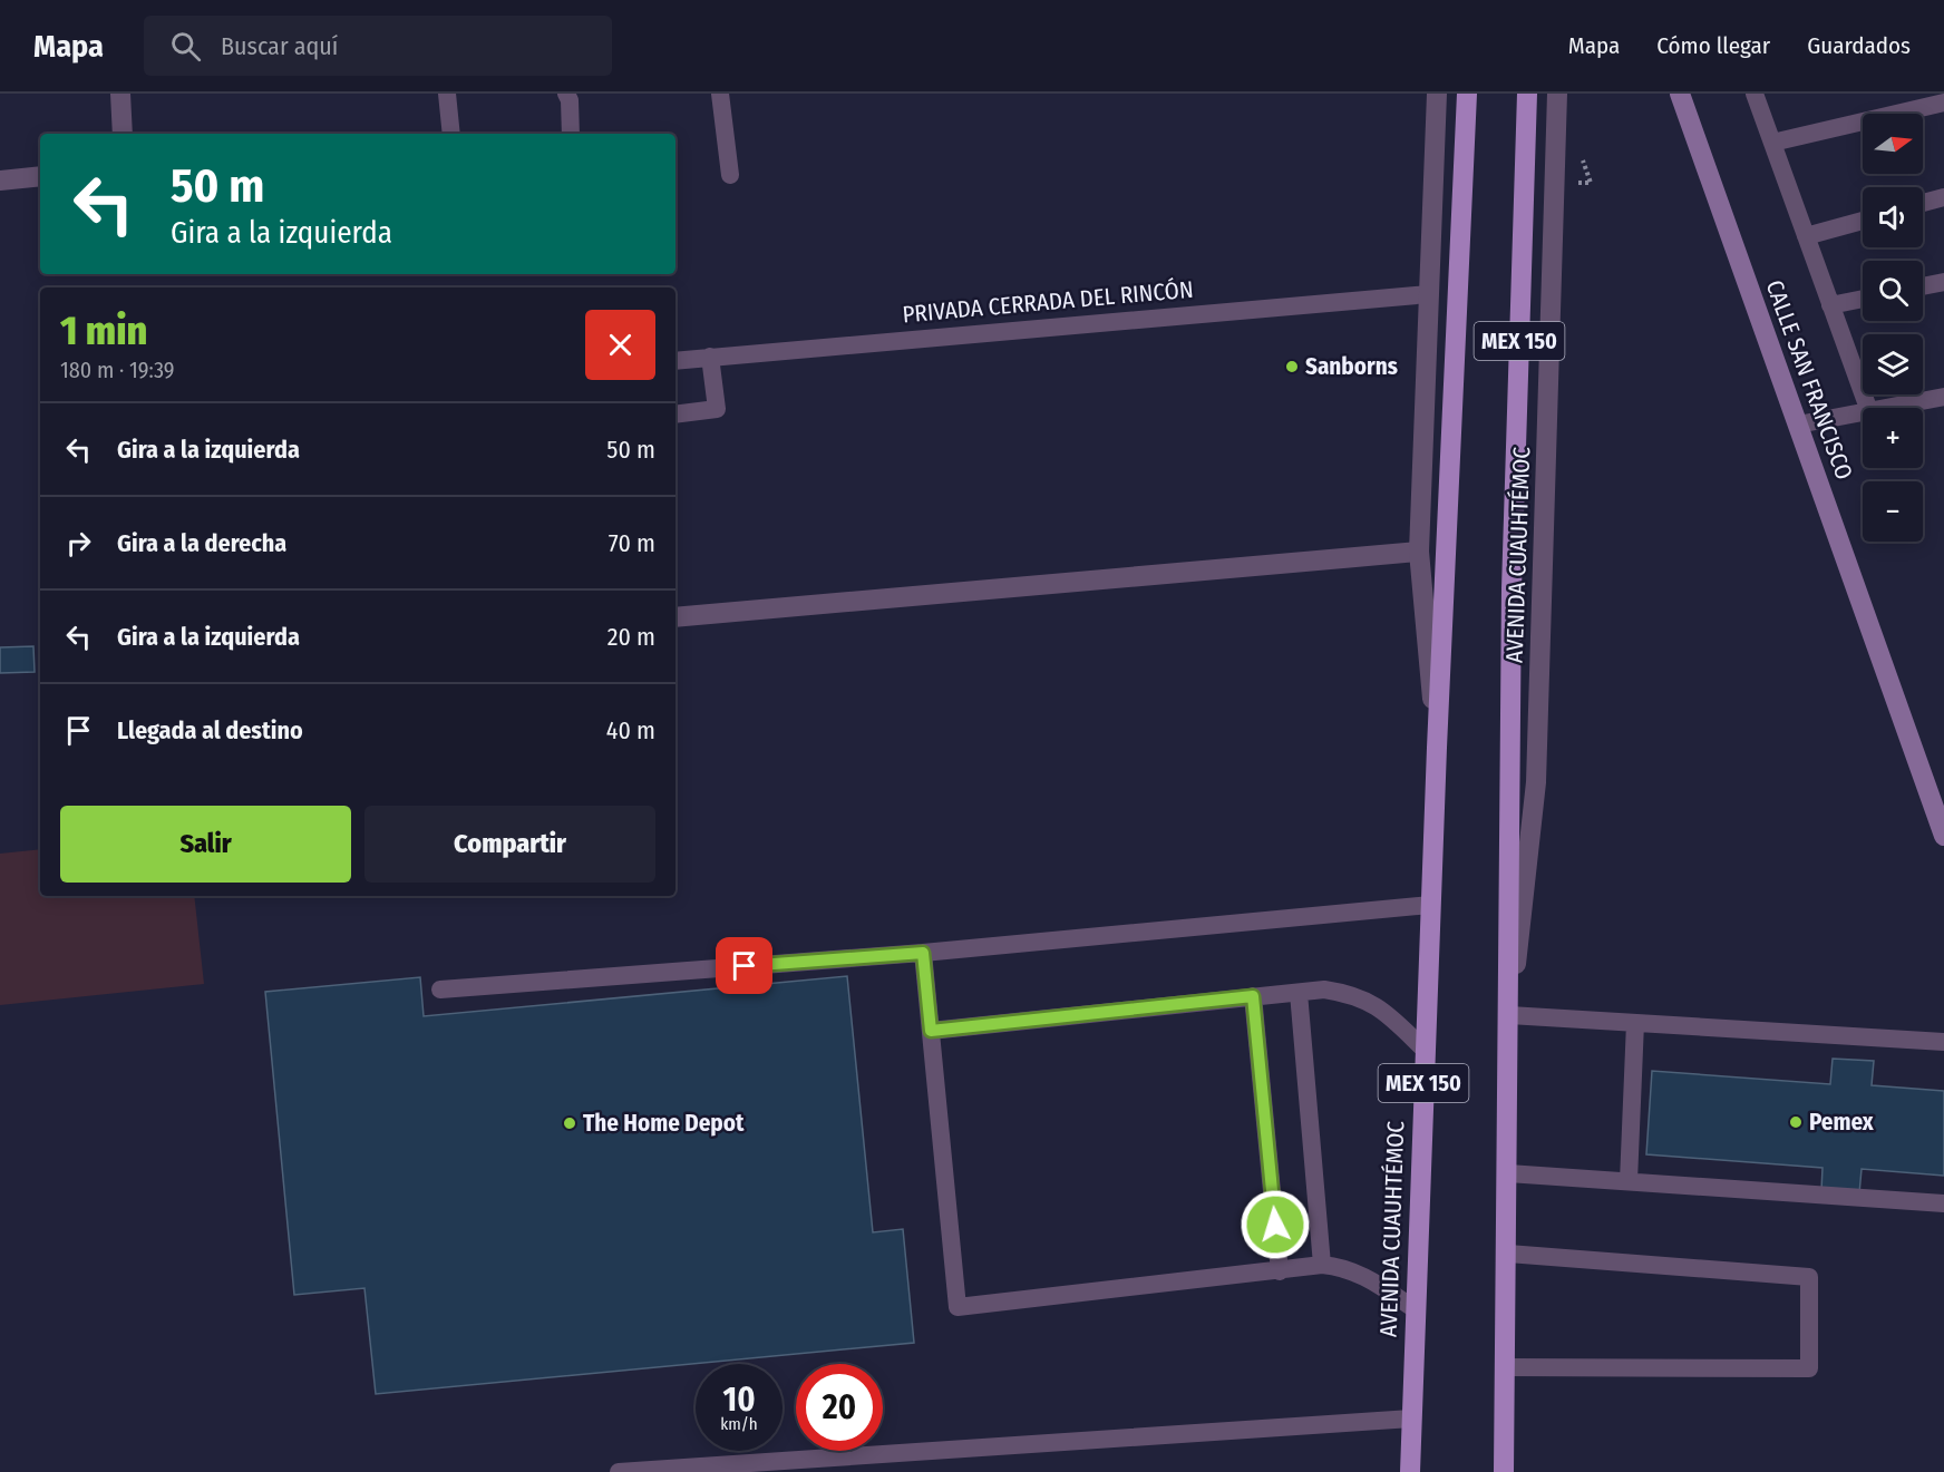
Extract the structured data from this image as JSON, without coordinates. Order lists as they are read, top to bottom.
{
  "streets": {
    "main road": ["MEX 150", "CALLE SAN FRANCISCO", "AVENIDA CUAUHTÉMOC"],
    "lane": ["PRIVADA CERRADA DEL RINCÓN"]
  },
  "crossings": [
    ["PRIVADA CERRADA DEL RINCÓN", "AVENIDA CUAUHTÉMOC"]
  ],
  "places": ["Sanborns", "Pemex", "The Home Depot"],
  "north": "right",
  "page": {
    "header": "Mapa",
    "search": "Buscar aquí",
    "nav": ["Mapa", "Cómo llegar", "Guardados"],
    "map_buttons": ["+", "−"],
    "turn": ["50 m", "Gira a la izquierda"],
    "heading": ["1 min", "180 m · 19:39"],
    "list": [
      {
        "name": "Gira a la izquierda",
        "value": "50 m"
      },
      {
        "name": "Gira a la derecha",
        "value": "70 m"
      },
      {
        "name": "Gira a la izquierda",
        "value": "20 m"
      },
      {
        "name": "Llegada al destino",
        "value": "40 m"
      }
    ],
    "buttons": ["Salir", "Compartir"],
    "speed": "10 km/h",
    "limit": "20"
  }
}
